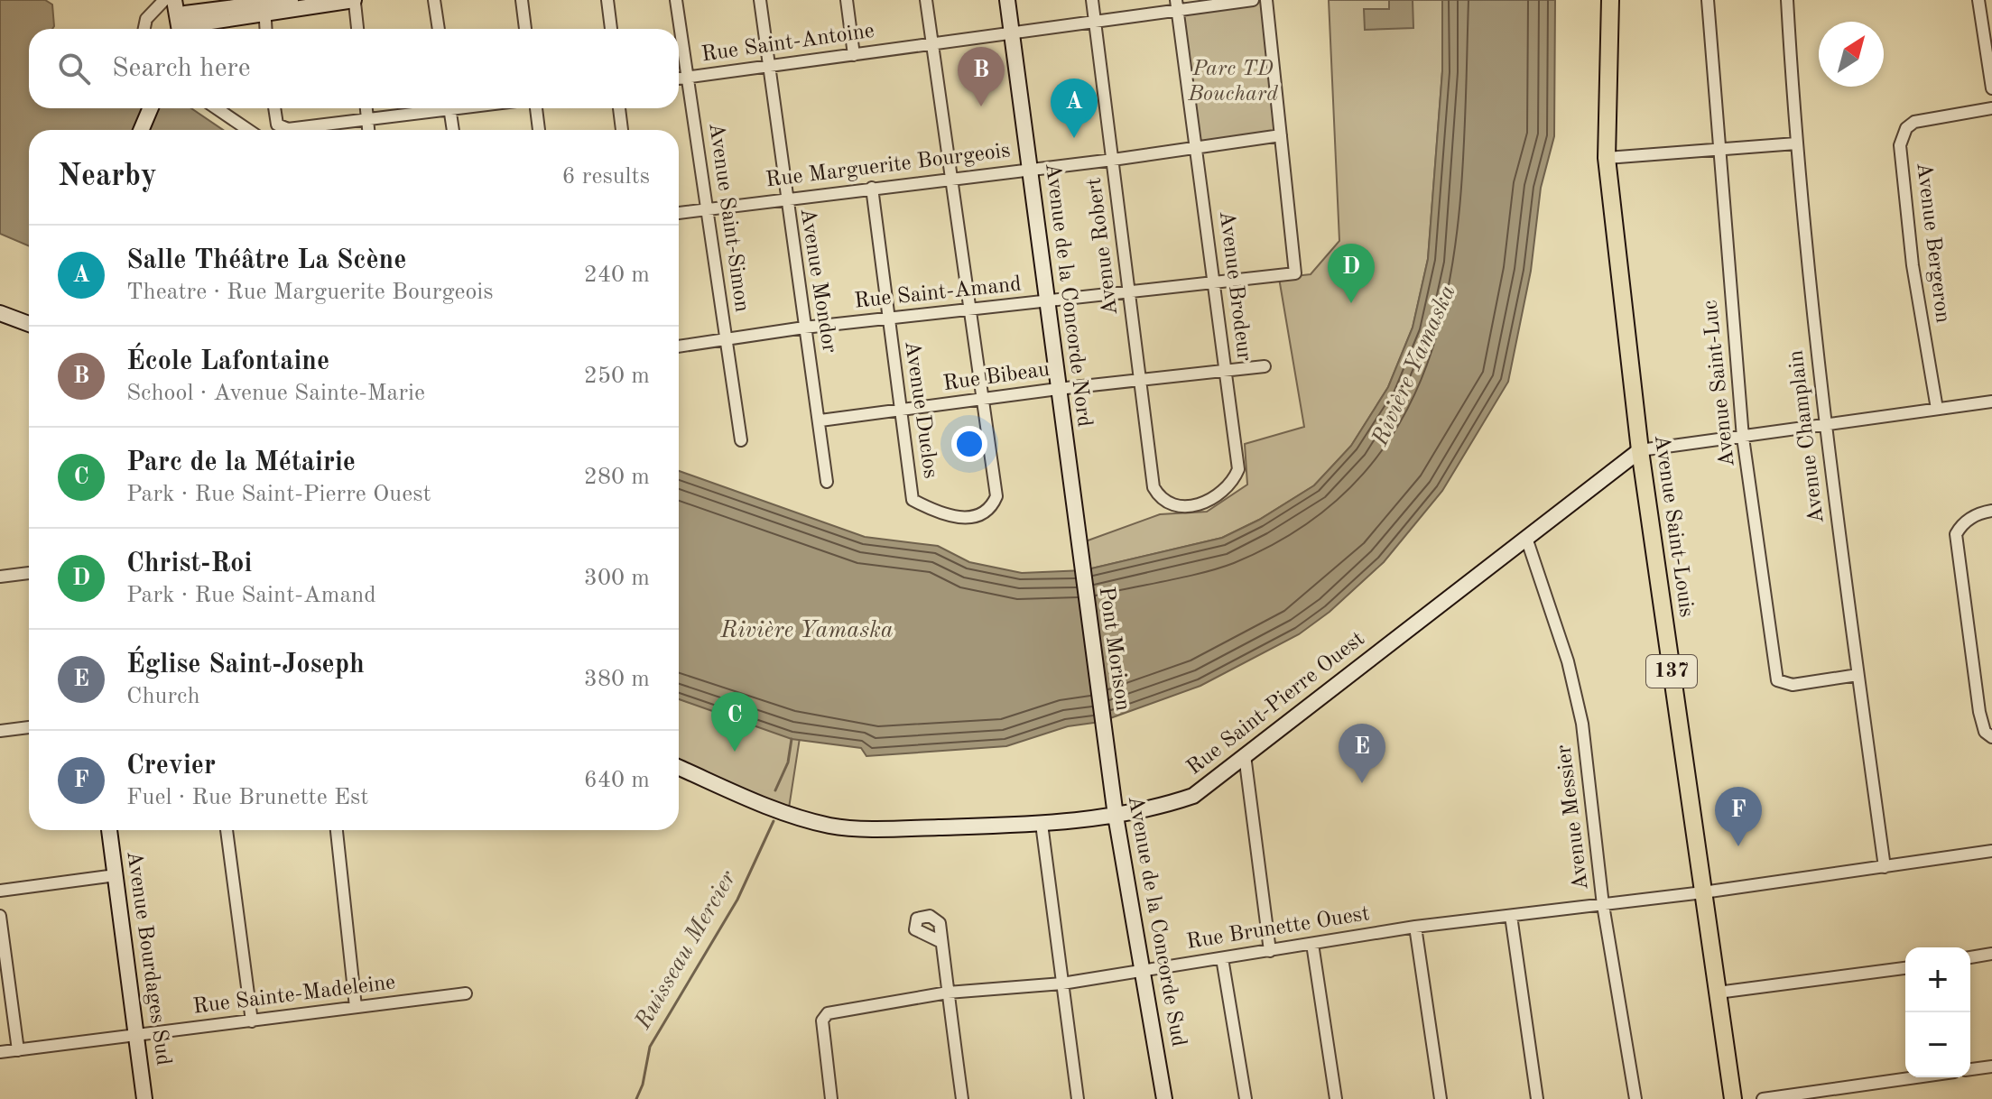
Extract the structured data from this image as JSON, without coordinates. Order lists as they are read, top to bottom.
{
  "streets": {
    "main road": ["Avenue Saint-Louis", "137"],
    "street": [
      "Rue Saint-Antoine",
      "Rue Marguerite Bourgeois",
      "Avenue Saint-Simon",
      "Avenue Bergeron",
      "Avenue Robert",
      "Avenue Mondor",
      "Avenue Brodeur",
      "Rue Saint-Amand",
      "Avenue de la Concorde Nord",
      "Rue Bibeau",
      "Avenue Saint-Luc",
      "Avenue Duclos",
      "Avenue Champlain",
      "Pont Morison",
      "Rue Saint-Pierre Ouest",
      "Avenue Messier",
      "Avenue de la Concorde Sud",
      "Rue Brunette Ouest",
      "Avenue Bourdages Sud",
      "Rue Sainte-Madeleine"
    ]
  },
  "crossings": [
    ["Rue Saint-Antoine", "Avenue Saint-Simon"],
    ["Rue Saint-Antoine", "Avenue Robert"],
    ["Rue Saint-Antoine", "Avenue Mondor"],
    ["Rue Saint-Antoine", "Avenue Brodeur"],
    ["Rue Saint-Antoine", "Avenue de la Concorde Nord"],
    ["Rue Marguerite Bourgeois", "Avenue Saint-Simon"],
    ["Rue Marguerite Bourgeois", "Avenue Robert"],
    ["Rue Marguerite Bourgeois", "Avenue Mondor"],
    ["Rue Marguerite Bourgeois", "Avenue Brodeur"],
    ["Rue Marguerite Bourgeois", "Rue Saint-Amand"],
    ["Rue Marguerite Bourgeois", "Avenue de la Concorde Nord"],
    ["Rue Marguerite Bourgeois", "Avenue Duclos"],
    ["Avenue Saint-Simon", "Rue Saint-Amand"],
    ["Avenue Robert", "Avenue Brodeur"],
    ["Avenue Robert", "Rue Saint-Amand"],
    ["Avenue Robert", "Rue Bibeau"],
    ["Avenue Mondor", "Rue Saint-Amand"],
    ["Avenue Mondor", "Rue Bibeau"],
    ["Avenue Brodeur", "Rue Saint-Amand"],
    ["Avenue Brodeur", "Rue Bibeau"],
    ["Rue Saint-Amand", "Avenue de la Concorde Nord"],
    ["Rue Saint-Amand", "Avenue Duclos"],
    ["Avenue de la Concorde Nord", "Rue Bibeau"],
    ["Avenue de la Concorde Nord", "Pont Morison"],
    ["Rue Bibeau", "Avenue Duclos"],
    ["Avenue Saint-Luc", "Avenue Champlain"],
    ["Avenue Champlain", "Rue Brunette Ouest"],
    ["Avenue Saint-Louis", "Rue Saint-Pierre Ouest"],
    ["Avenue Saint-Louis", "Rue Brunette Ouest"],
    ["Pont Morison", "Avenue de la Concorde Sud"],
    ["Rue Saint-Pierre Ouest", "Avenue Messier"],
    ["Rue Saint-Pierre Ouest", "Avenue de la Concorde Sud"],
    ["Avenue Messier", "Rue Brunette Ouest"],
    ["Avenue de la Concorde Sud", "Rue Brunette Ouest"],
    ["Avenue Bourdages Sud", "Rue Sainte-Madeleine"]
  ],
  "water": ["Rivière Yamaska", "Ruisseau Mercier"],
  "parks": ["Parc TD Bouchard"],
  "north": "top right",
  "page": {
    "search": "Search here",
    "pins": [
      "B",
      "A",
      "D",
      "C",
      "E",
      "F"
    ],
    "heading": ["Nearby", "6 results"],
    "list": [
      {
        "mark": "A",
        "name": "Salle Théâtre La Scène",
        "note": "Theatre · Rue Marguerite Bourgeois",
        "value": "240 m"
      },
      {
        "mark": "B",
        "name": "École Lafontaine",
        "note": "School · Avenue Sainte-Marie",
        "value": "250 m"
      },
      {
        "mark": "C",
        "name": "Parc de la Métairie",
        "note": "Park · Rue Saint-Pierre Ouest",
        "value": "280 m"
      },
      {
        "mark": "D",
        "name": "Christ-Roi",
        "note": "Park · Rue Saint-Amand",
        "value": "300 m"
      },
      {
        "mark": "E",
        "name": "Église Saint-Joseph",
        "note": "Church",
        "value": "380 m"
      },
      {
        "mark": "F",
        "name": "Crevier",
        "note": "Fuel · Rue Brunette Est",
        "value": "640 m"
      }
    ],
    "map_buttons": ["+", "−"]
  }
}
